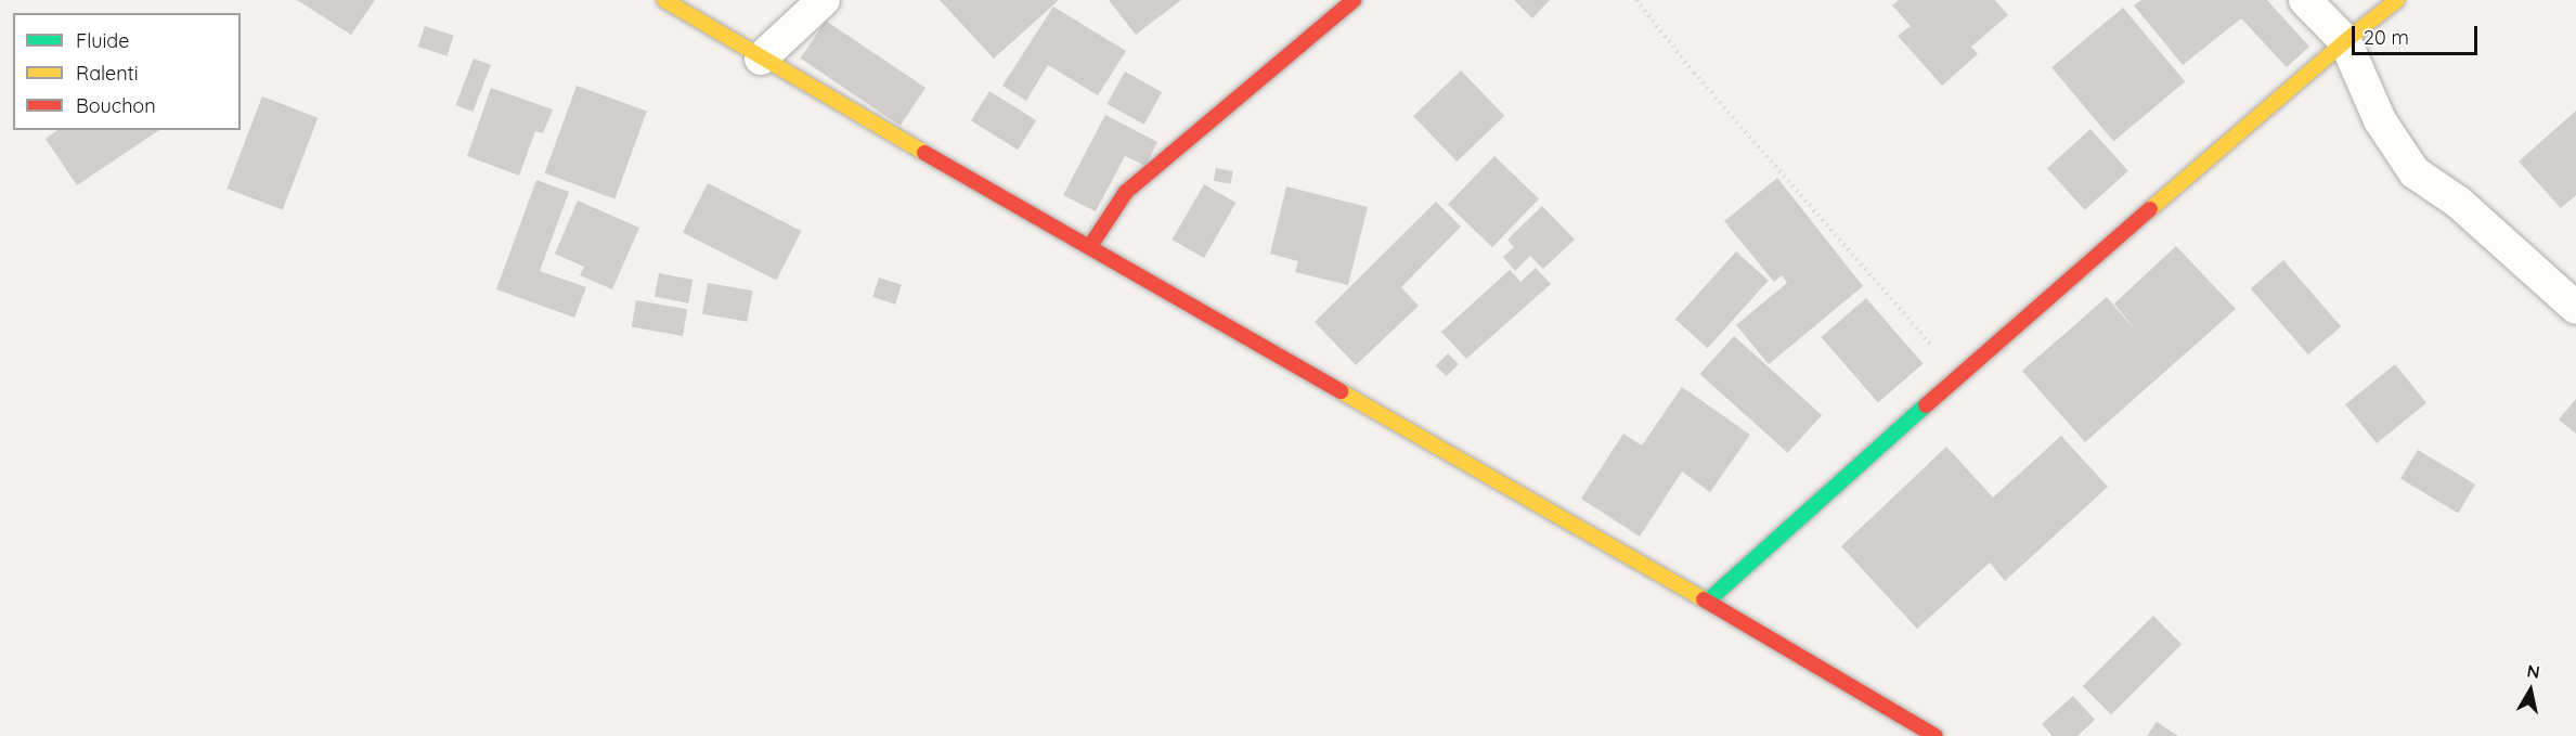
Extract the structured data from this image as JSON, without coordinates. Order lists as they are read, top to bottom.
{
  "legend": ["Fluide", "Ralenti", "Bouchon"],
  "scale_bar": "20 m",
  "north": "top"
}
